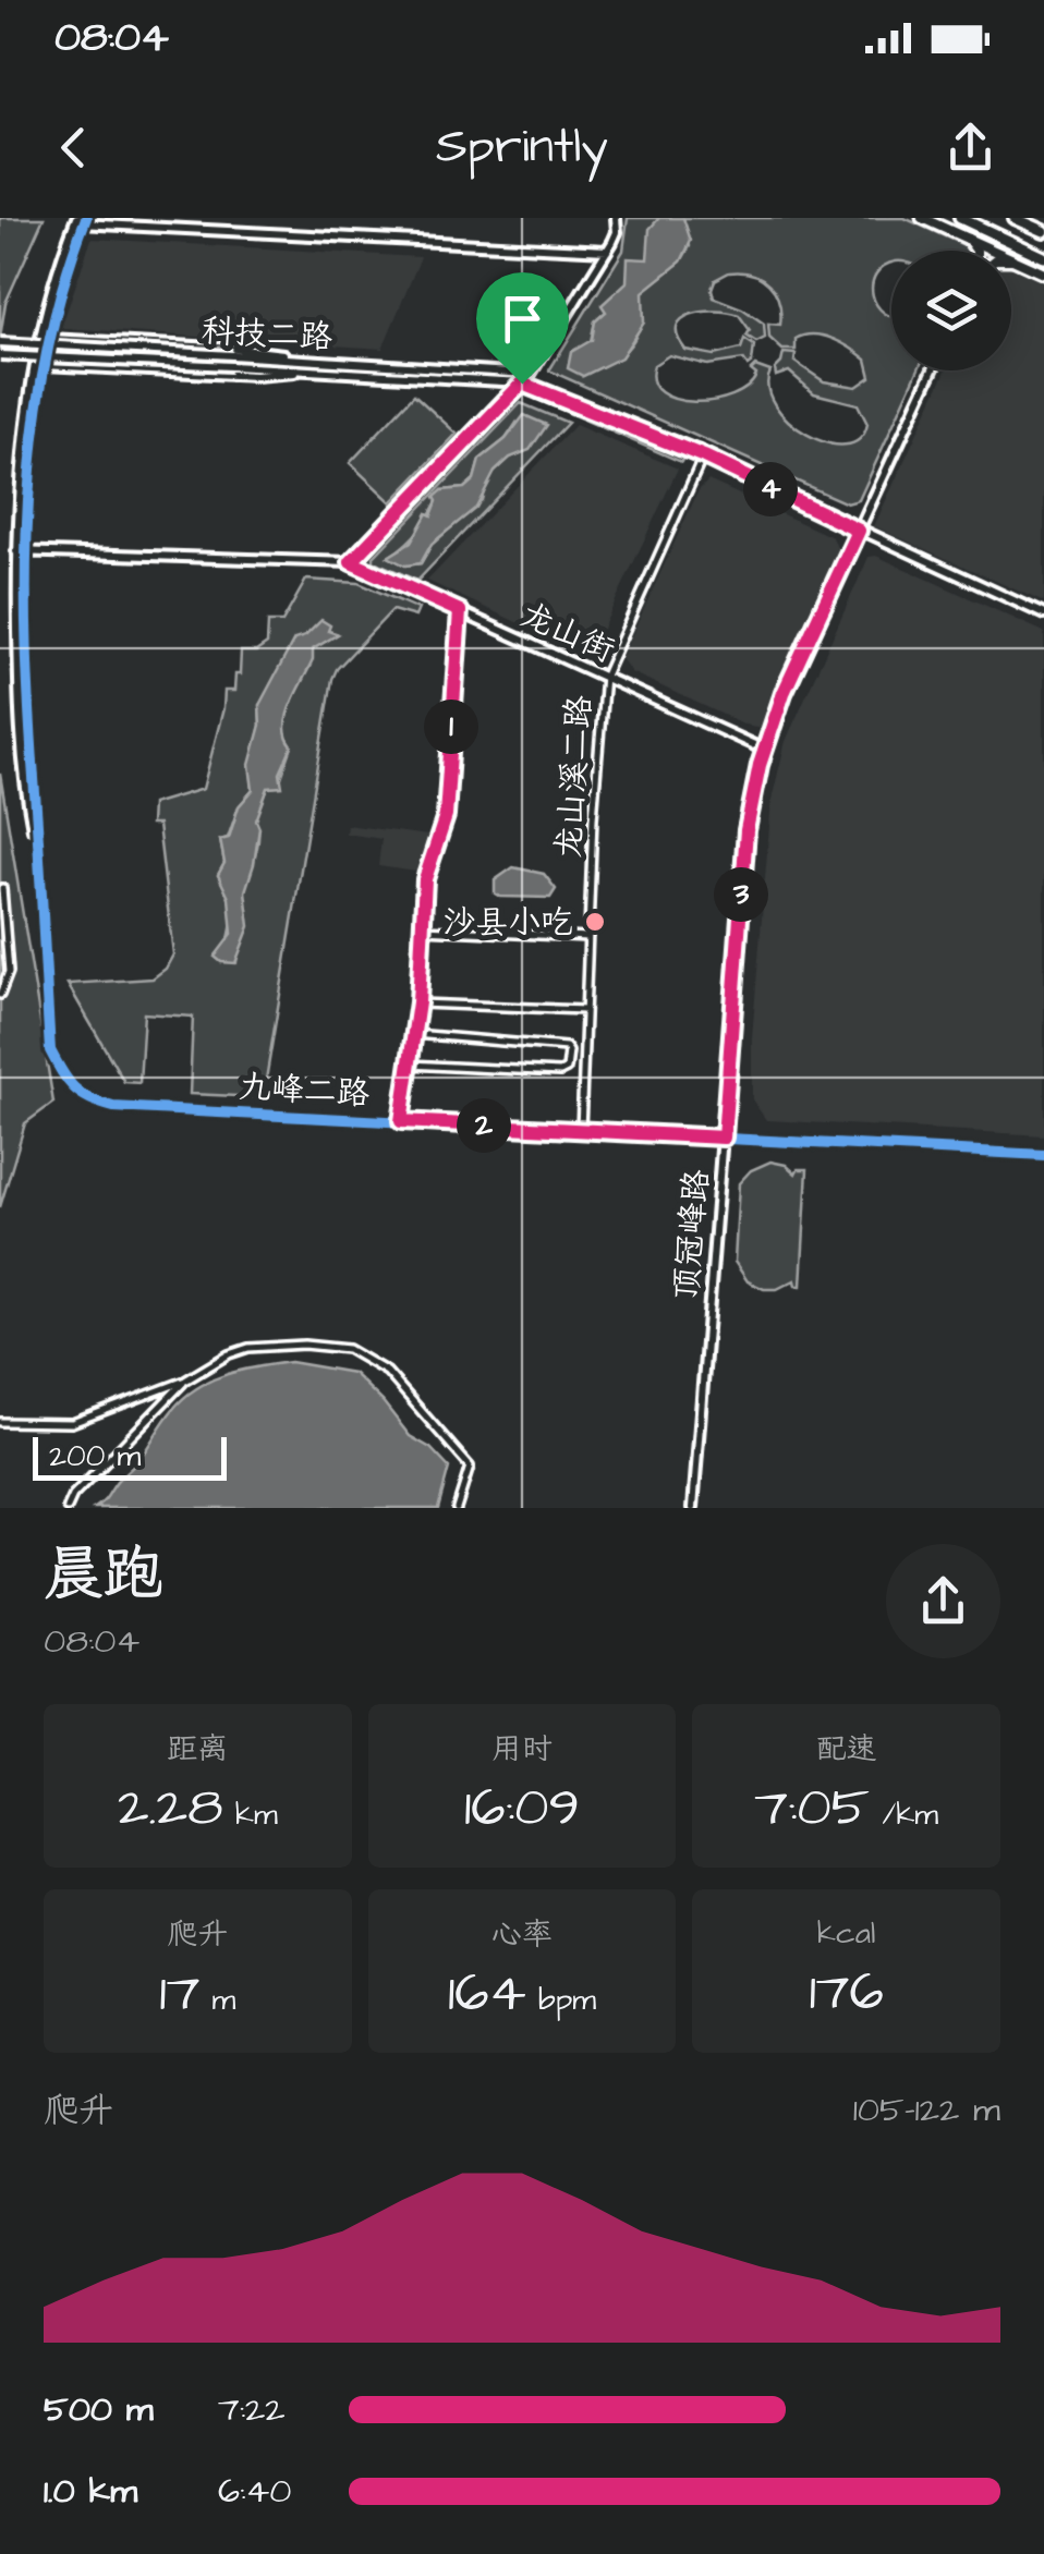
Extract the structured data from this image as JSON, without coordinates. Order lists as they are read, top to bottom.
{
  "streets": {
    "street": [
      "科技二路",
      "龙山街",
      "龙山溪二路",
      "九峰二路",
      "顶冠峰路"
    ]
  },
  "crossings": [
    ["科技二路", "龙山溪二路"],
    ["科技二路", "顶冠峰路"],
    ["龙山街", "龙山溪二路"],
    ["龙山街", "顶冠峰路"],
    ["龙山溪二路", "九峰二路"],
    ["九峰二路", "顶冠峰路"]
  ],
  "places": ["沙县小吃"],
  "scale_bar": "200 m",
  "page": {
    "status": "08:04",
    "header": "Sprintly",
    "pins": [
      "4",
      "1",
      "3",
      "2"
    ],
    "scale": "200 m",
    "heading": ["晨跑", "08:04"],
    "stats": [
      ["距离", "2.28 km"],
      ["用时", "16:09"],
      ["配速", "7:05 /km"],
      ["爬升", "17 m"],
      ["心率", "164 bpm"],
      ["kcal", "176"]
    ],
    "chart": ["爬升", "105–122 m"],
    "list": [
      {
        "name": "500 m",
        "note": "7:22"
      },
      {
        "name": "1.0 km",
        "note": "6:40"
      }
    ]
  }
}
